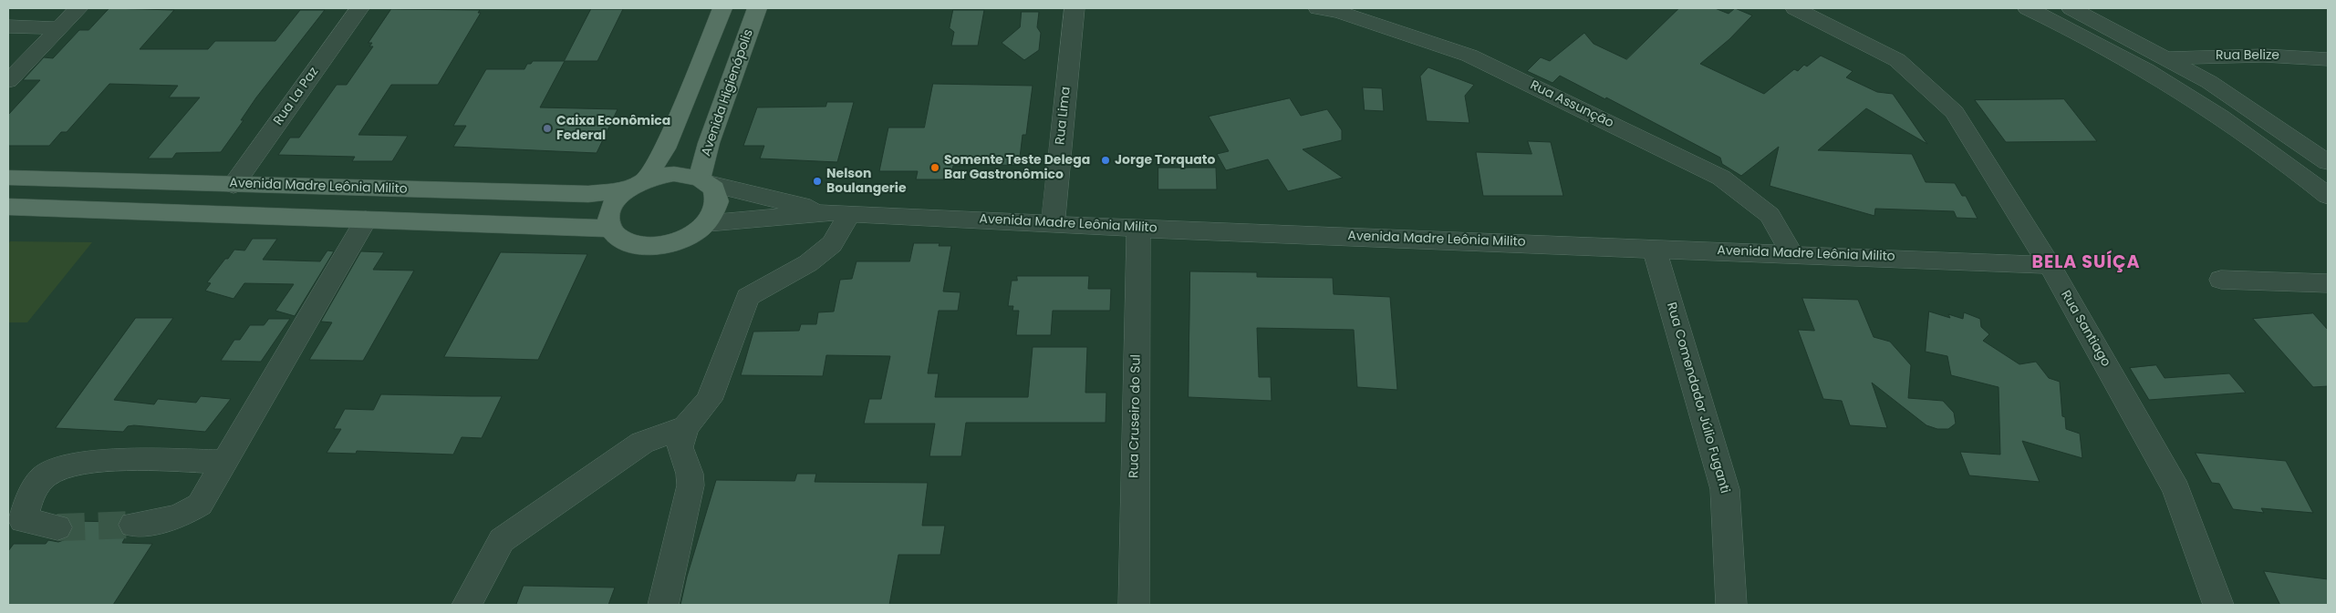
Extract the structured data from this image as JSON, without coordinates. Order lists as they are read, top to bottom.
{
  "streets": {
    "main road": ["Avenida Higienópolis", "Avenida Madre Leônia Milito"],
    "street": [
      "Rua Belize",
      "Rua La Paz",
      "Rua Assunção",
      "Rua Lima",
      "Rua Santiago",
      "Rua Comendador Júlio Fuganti",
      "Rua Cruseiro do Sul"
    ]
  },
  "crossings": [
    ["Avenida Higienópolis", "Avenida Madre Leônia Milito"],
    ["Rua La Paz", "Avenida Madre Leônia Milito"],
    ["Rua Assunção", "Avenida Madre Leônia Milito"],
    ["Rua Lima", "Avenida Madre Leônia Milito"],
    ["Avenida Madre Leônia Milito", "Rua Santiago"],
    ["Avenida Madre Leônia Milito", "Rua Comendador Júlio Fuganti"],
    ["Avenida Madre Leônia Milito", "Rua Cruseiro do Sul"]
  ],
  "districts": ["BELA SUÍÇA"],
  "places": [
    "Caixa Econômica Federal",
    "Jorge Torquato",
    "Somente Teste Delega Bar Gastronômico",
    "Nelson Boulangerie"
  ]
}
